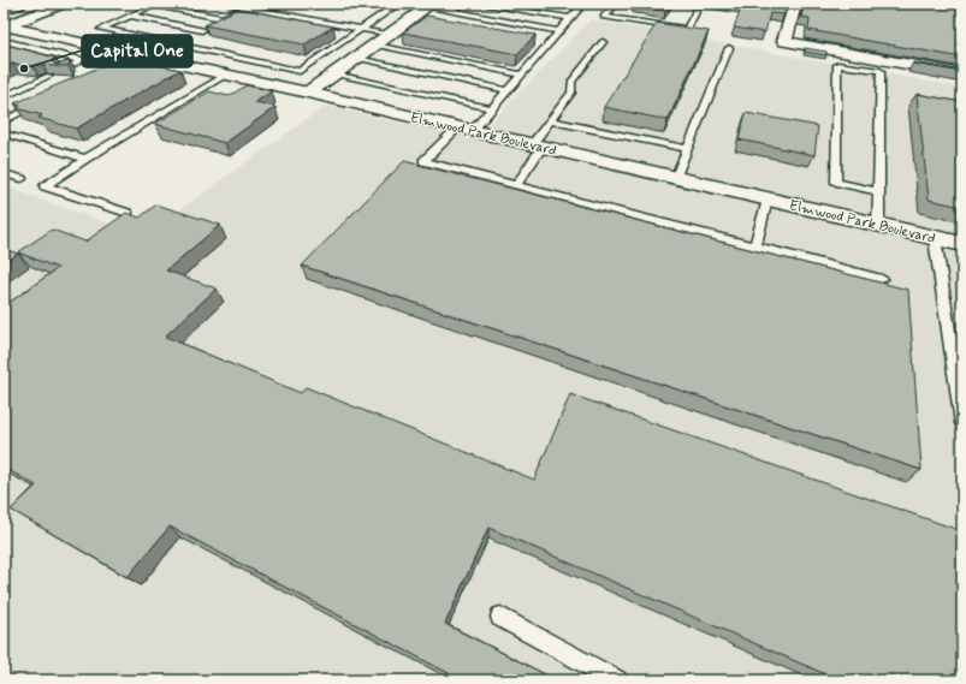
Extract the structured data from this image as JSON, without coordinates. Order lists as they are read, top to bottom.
{
  "streets": {
    "street": ["Elmwood Park Boulevard"]
  },
  "places": ["Capital One"]
}
